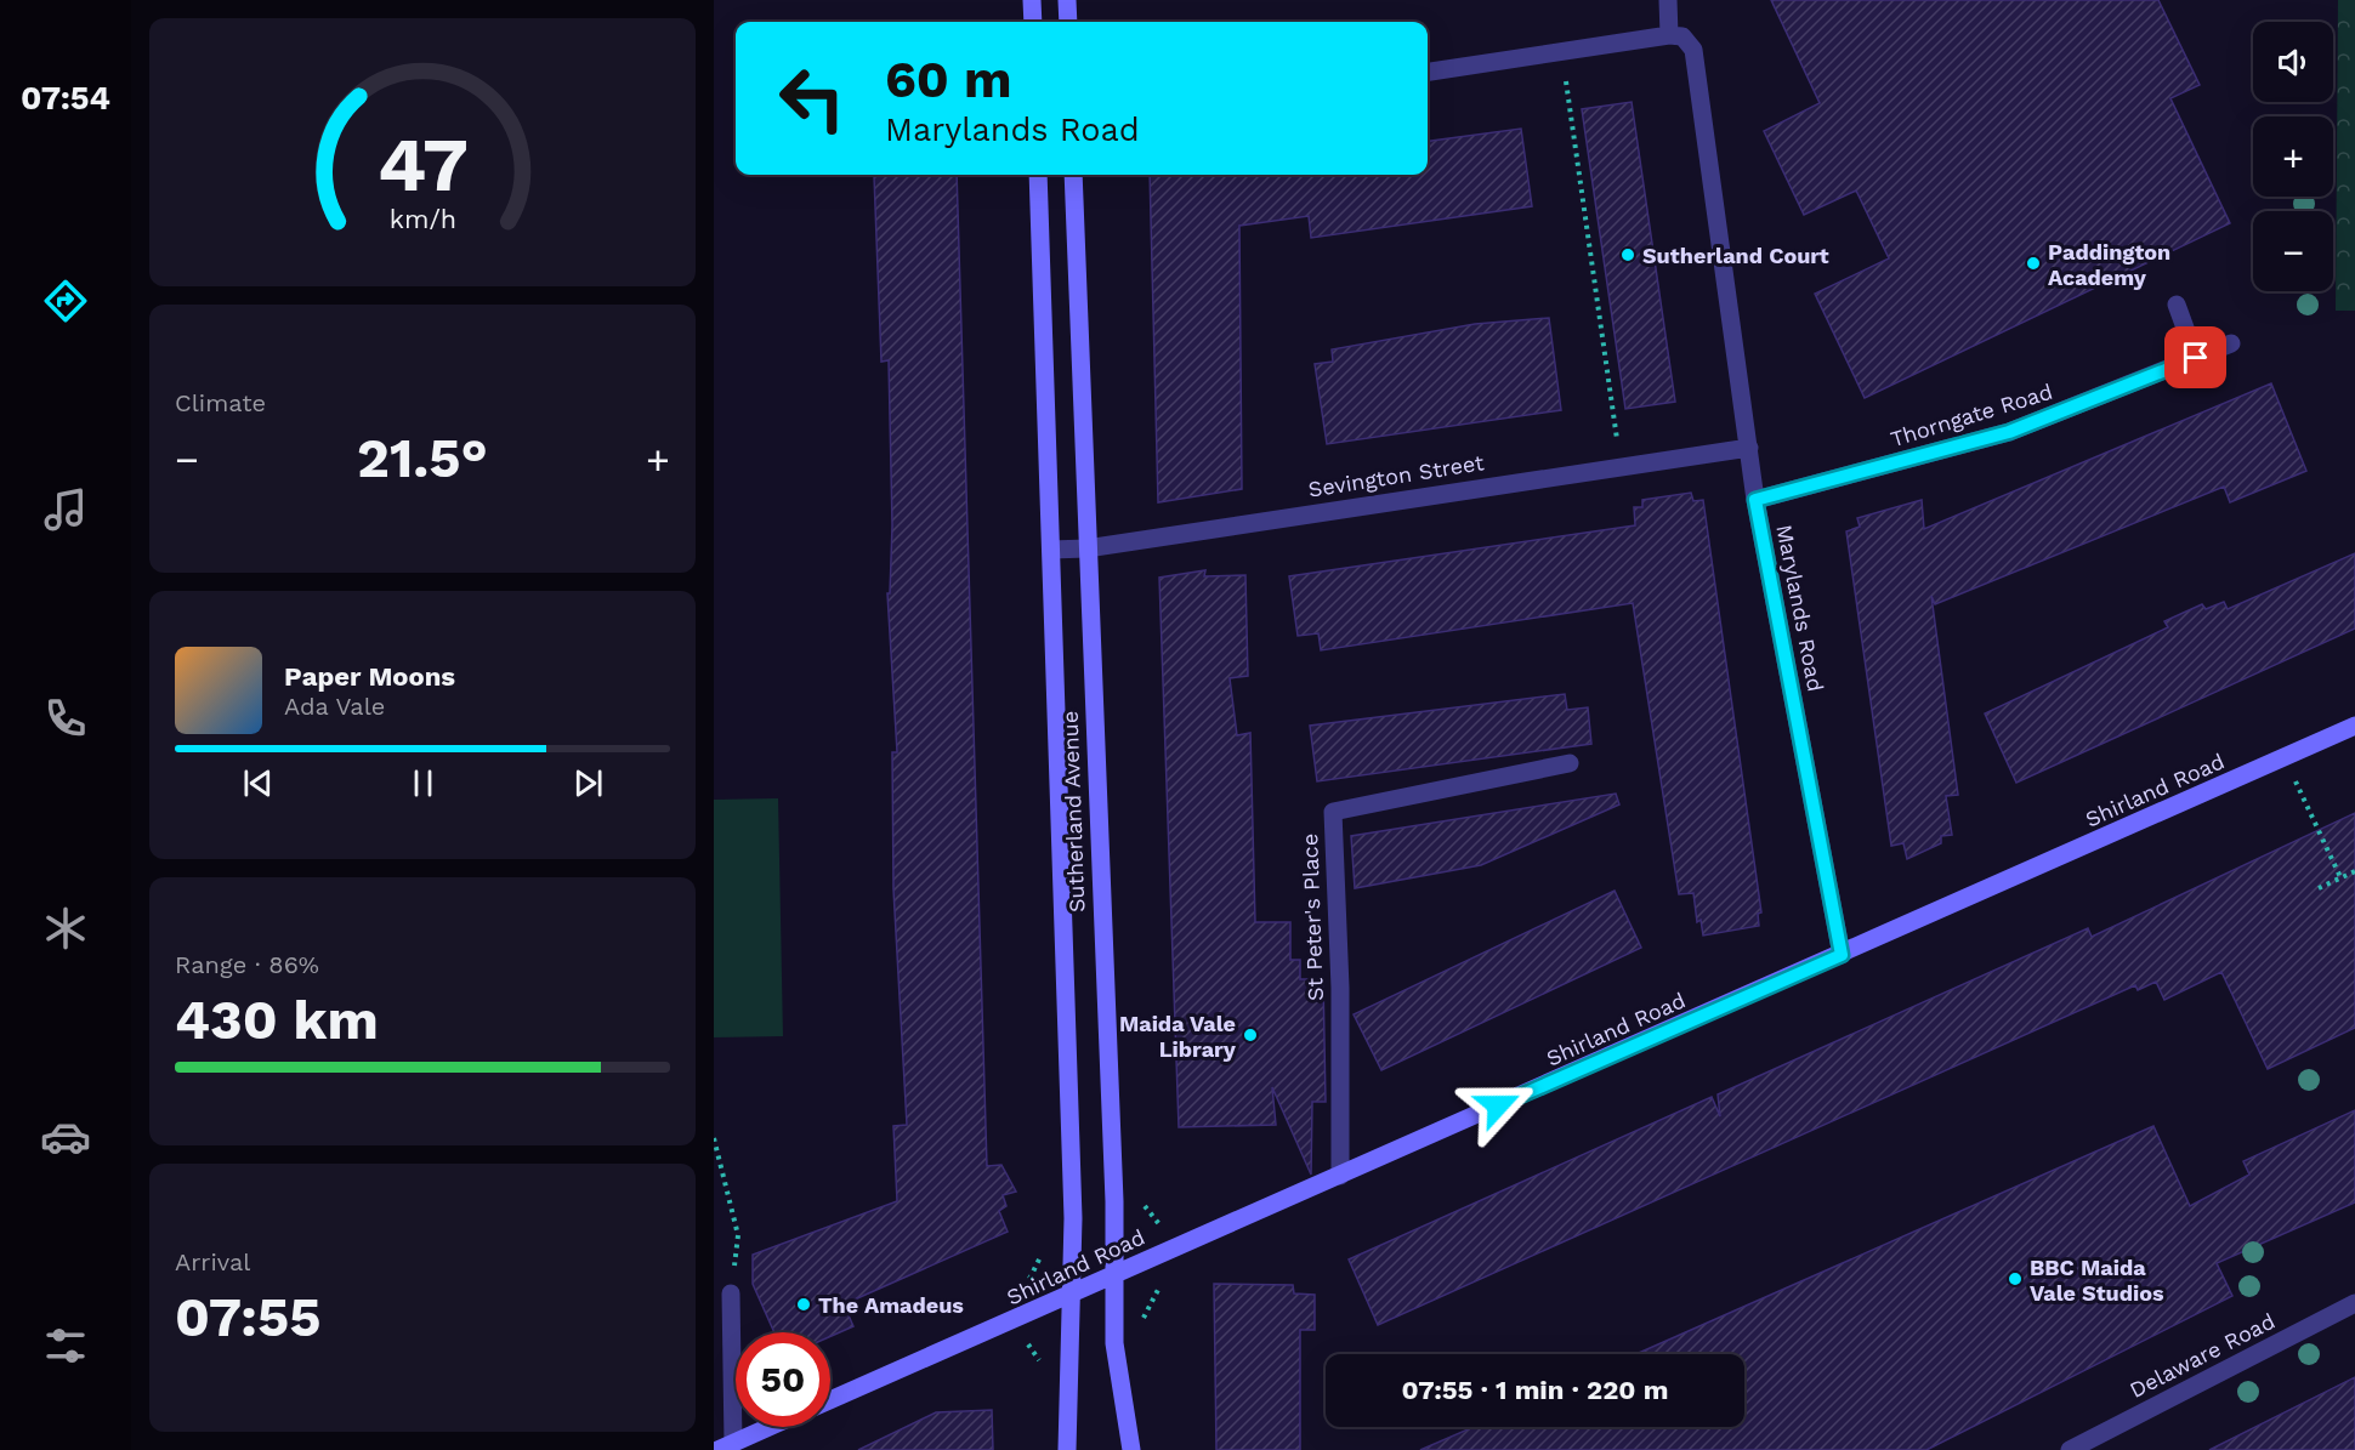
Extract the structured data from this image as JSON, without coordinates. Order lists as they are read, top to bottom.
{
  "streets": {
    "street": [
      "Thorngate Road",
      "Sevington Street",
      "Marylands Road",
      "Shirland Road",
      "Sutherland Avenue",
      "St Peter's Place",
      "Delaware Road"
    ]
  },
  "crossings": [
    ["Thorngate Road", "Marylands Road"],
    ["Sevington Street", "Marylands Road"],
    ["Sevington Street", "Sutherland Avenue"],
    ["Marylands Road", "Shirland Road"],
    ["Shirland Road", "Sutherland Avenue"],
    ["Shirland Road", "St Peter's Place"]
  ],
  "places": [
    "Sutherland Court",
    "Paddington Academy",
    "Maida Vale Library",
    "BBC Maida Vale Studios",
    "The Amadeus"
  ],
  "page": {
    "tabs": "07:54",
    "map_buttons": ["+", "−"],
    "turn": ["60 m", "Marylands Road"],
    "tile": [
      "Climate",
      ["Range · 86%", "430 km"],
      ["Arrival", "07:55"]
    ],
    "heat": ["−", "21.5°", "+"],
    "song": ["Paper Moons", "Ada Vale"],
    "limit": "50",
    "trip": "07:55 · 1 min · 220 m",
    "gauge": ["47", "km/h"]
  }
}
